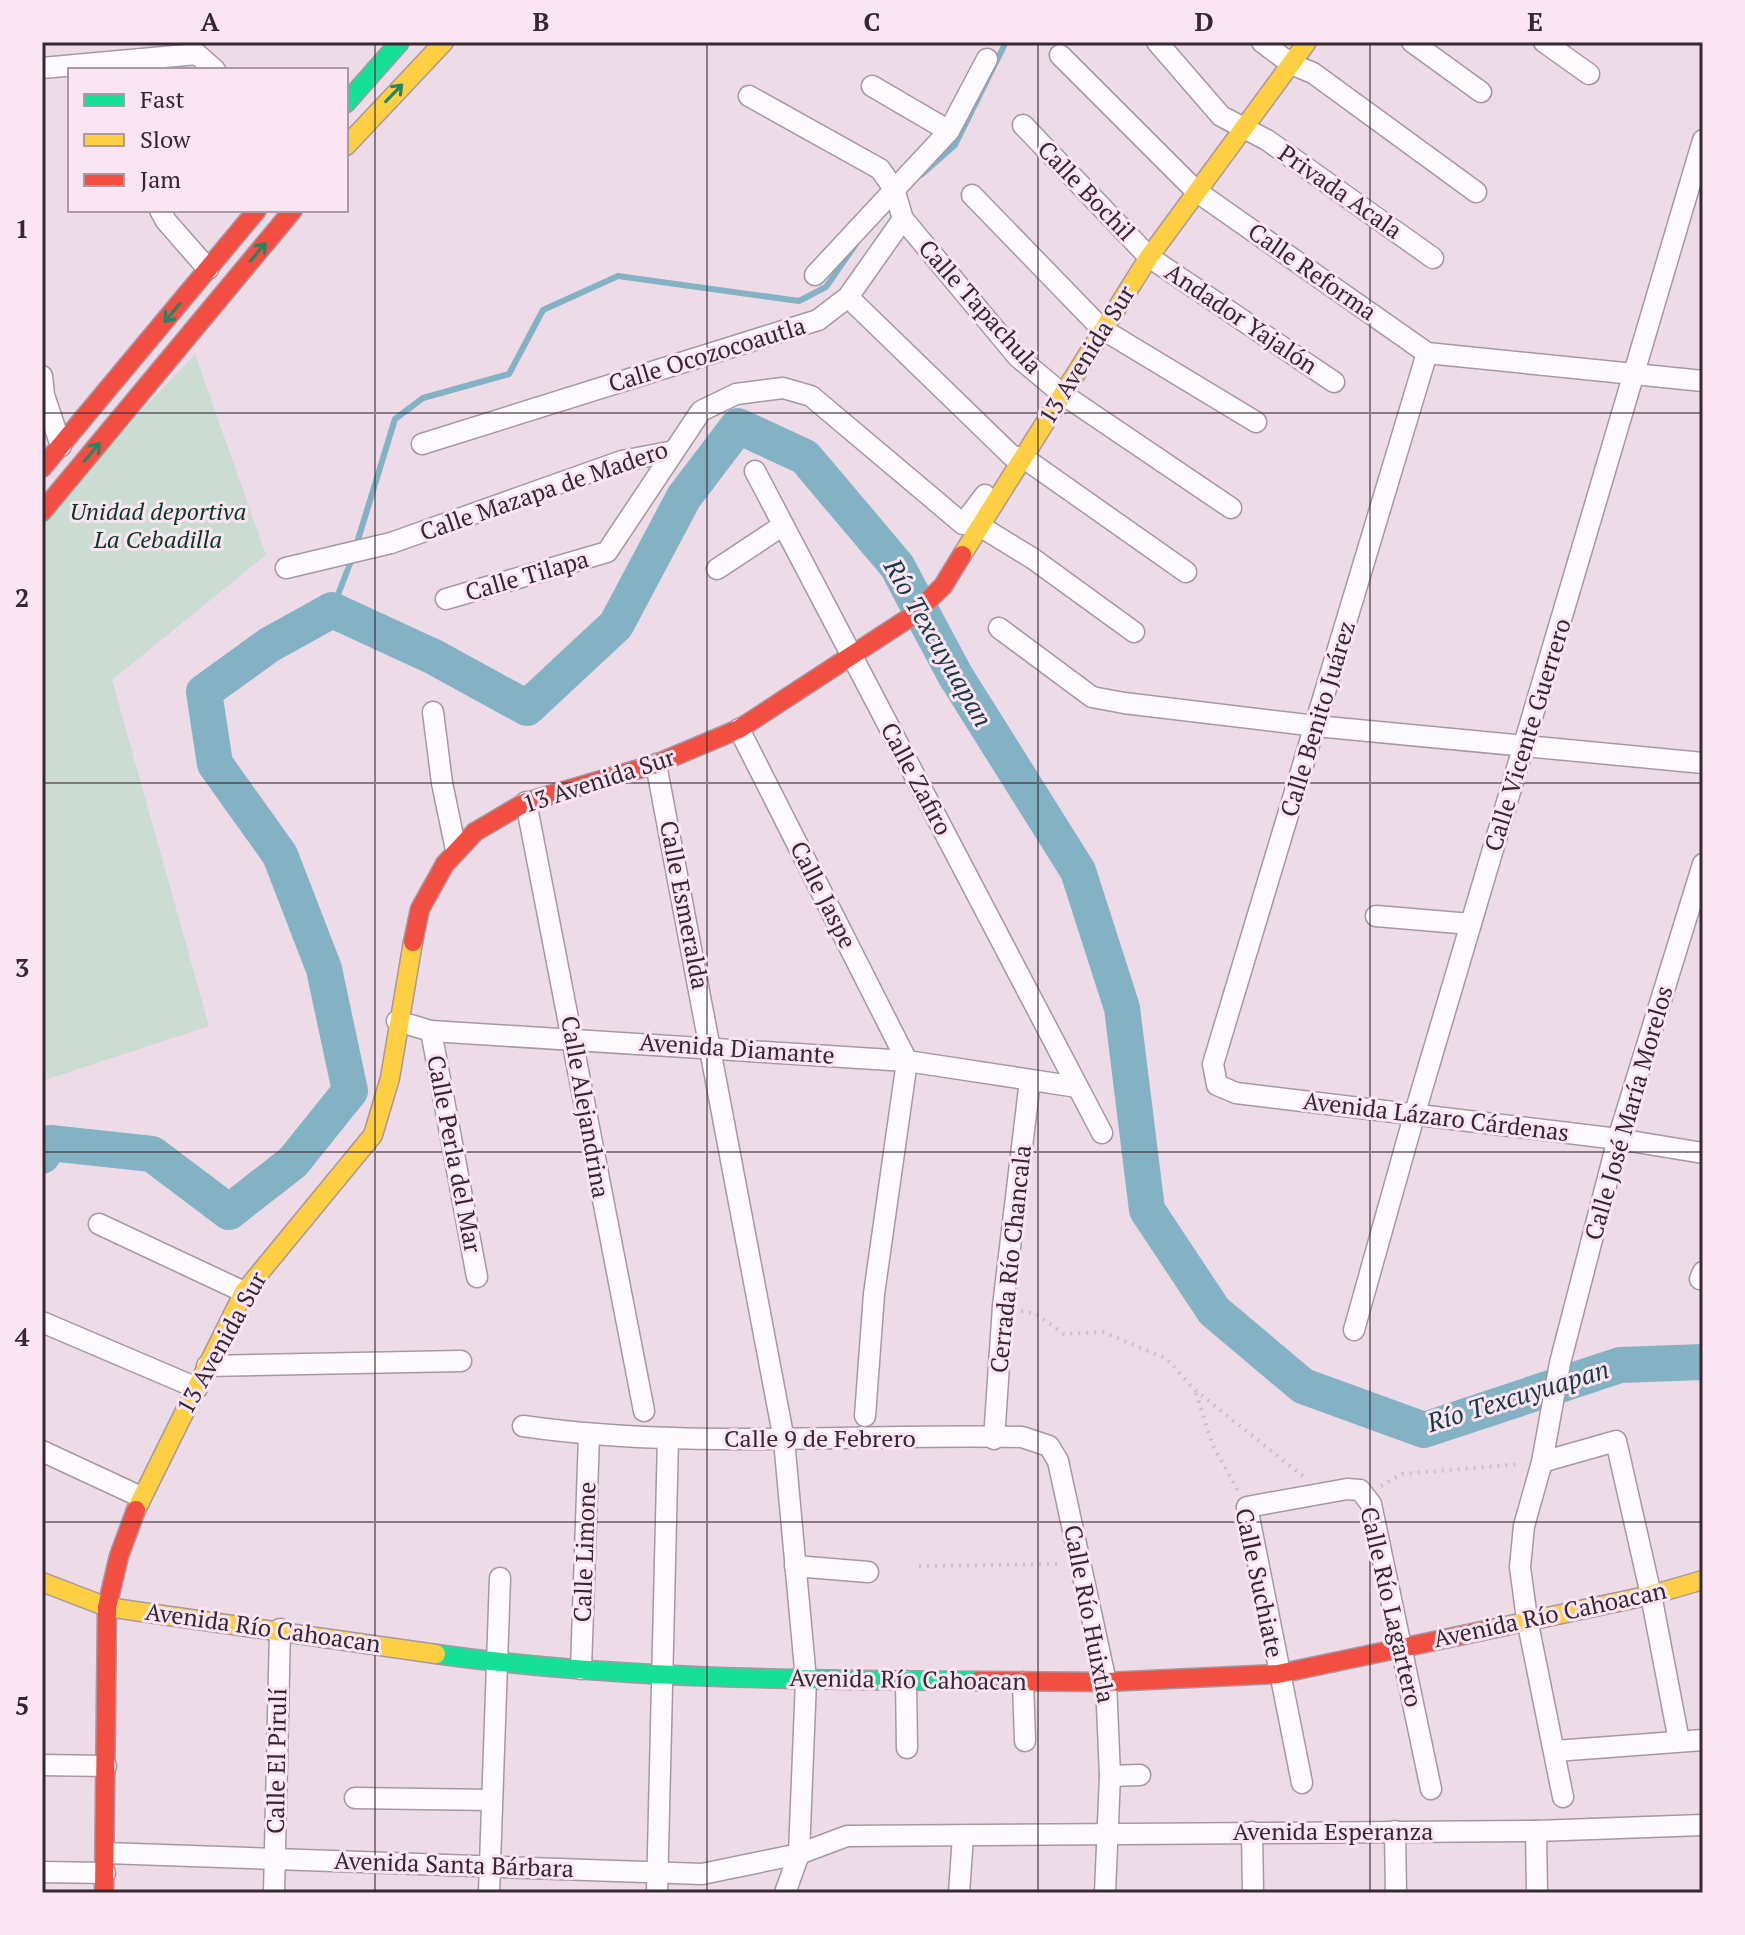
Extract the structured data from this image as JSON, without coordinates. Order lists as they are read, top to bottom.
{
  "streets": {
    "street": [
      "Calle Bochil",
      "Privada Acala",
      "Calle Reforma",
      "Calle Tapachula",
      "Andador Yajalón",
      "Calle Ocozocoautla",
      "13 Avenida Sur",
      "Calle Mazapa de Madero",
      "Calle Tilapa",
      "Calle Benito Juárez",
      "Calle Vicente Guerrero",
      "Calle Zafiro",
      "Calle Jaspe",
      "Calle Esmeralda",
      "Avenida Diamante",
      "Calle Alejandrina",
      "Calle José María Morelos",
      "Avenida Lázaro Cárdenas",
      "Calle Perla del Mar",
      "Cerrada Río Chancala",
      "Calle 9 de Febrero",
      "Calle Limone",
      "Calle Suchiate",
      "Calle Río Lagartero",
      "Calle Río Huixtla",
      "Avenida Río Cahoacan",
      "Calle El Pirulí",
      "Avenida Esperanza",
      "Avenida Santa Bárbara"
    ]
  },
  "crossings": [
    ["Calle Bochil", "Andador Yajalón"],
    ["Calle Bochil", "13 Avenida Sur"],
    ["Privada Acala", "13 Avenida Sur"],
    ["Calle Reforma", "13 Avenida Sur"],
    ["Calle Reforma", "Calle Benito Juárez"],
    ["Calle Tapachula", "Calle Ocozocoautla"],
    ["Calle Tapachula", "13 Avenida Sur"],
    ["Andador Yajalón", "13 Avenida Sur"],
    ["13 Avenida Sur", "Calle Mazapa de Madero"],
    ["13 Avenida Sur", "Calle Zafiro"],
    ["13 Avenida Sur", "Calle Jaspe"],
    ["13 Avenida Sur", "Calle Esmeralda"],
    ["13 Avenida Sur", "Avenida Diamante"],
    ["13 Avenida Sur", "Calle Alejandrina"],
    ["13 Avenida Sur", "Avenida Río Cahoacan"],
    ["13 Avenida Sur", "Avenida Santa Bárbara"],
    ["Calle Mazapa de Madero", "Calle Tilapa"],
    ["Calle Benito Juárez", "Avenida Lázaro Cárdenas"],
    ["Calle Vicente Guerrero", "Avenida Lázaro Cárdenas"],
    ["Calle Zafiro", "Avenida Diamante"],
    ["Calle Jaspe", "Avenida Diamante"],
    ["Calle Esmeralda", "Avenida Diamante"],
    ["Calle Esmeralda", "Calle 9 de Febrero"],
    ["Calle Esmeralda", "Avenida Río Cahoacan"],
    ["Calle Esmeralda", "Avenida Esperanza"],
    ["Calle Esmeralda", "Avenida Santa Bárbara"],
    ["Avenida Diamante", "Calle Alejandrina"],
    ["Avenida Diamante", "Calle Perla del Mar"],
    ["Avenida Diamante", "Cerrada Río Chancala"],
    ["Calle José María Morelos", "Avenida Lázaro Cárdenas"],
    ["Calle José María Morelos", "Avenida Río Cahoacan"],
    ["Cerrada Río Chancala", "Calle 9 de Febrero"],
    ["Calle 9 de Febrero", "Calle Limone"],
    ["Calle 9 de Febrero", "Calle Río Huixtla"],
    ["Calle Limone", "Avenida Río Cahoacan"],
    ["Calle Suchiate", "Calle Río Lagartero"],
    ["Calle Suchiate", "Avenida Río Cahoacan"],
    ["Calle Río Lagartero", "Avenida Río Cahoacan"],
    ["Calle Río Huixtla", "Avenida Río Cahoacan"],
    ["Calle Río Huixtla", "Avenida Esperanza"],
    ["Avenida Río Cahoacan", "Calle El Pirulí"],
    ["Calle El Pirulí", "Avenida Santa Bárbara"],
    ["Avenida Esperanza", "Avenida Santa Bárbara"]
  ],
  "water": ["Río Texcuyuapan"],
  "parks": ["Unidad deportiva La Cebadilla"],
  "legend": ["Fast", "Slow", "Jam"],
  "grid": {
    "columns": [
      "A",
      "B",
      "C",
      "D",
      "E"
    ],
    "rows": [
      "1",
      "2",
      "3",
      "4",
      "5"
    ]
  }
}
